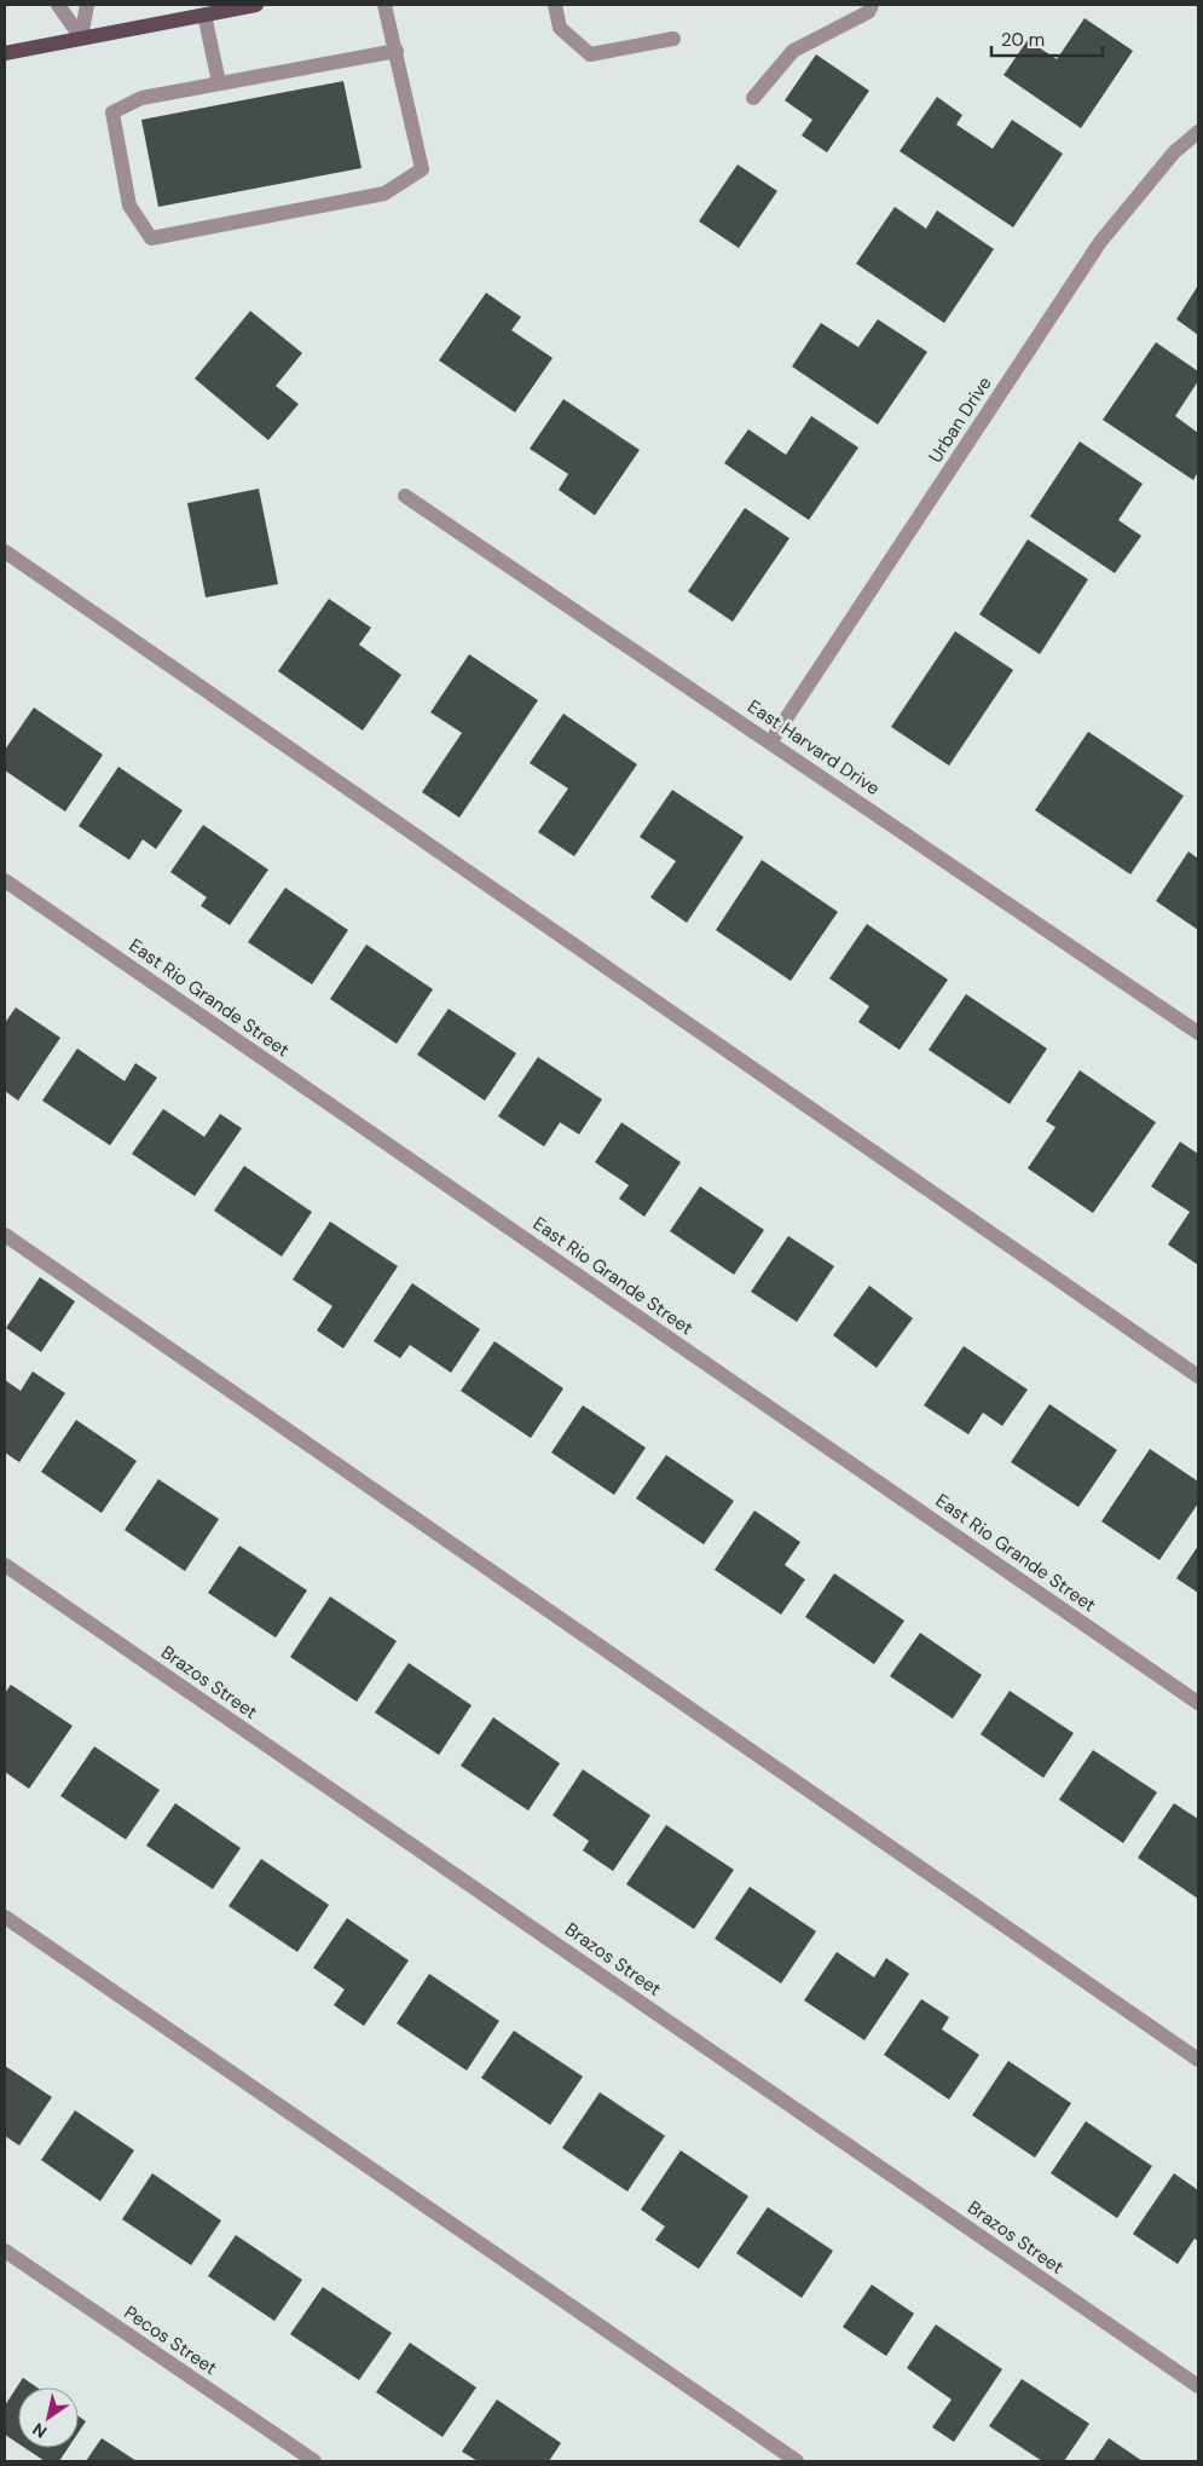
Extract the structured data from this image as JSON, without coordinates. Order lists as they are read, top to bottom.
{
  "streets": {
    "street": [
      "Urban Drive",
      "East Harvard Drive",
      "East Rio Grande Street",
      "Brazos Street",
      "Pecos Street"
    ]
  },
  "crossings": [
    ["Urban Drive", "East Harvard Drive"]
  ],
  "scale_bar": "20 m",
  "north": "bottom left"
}
